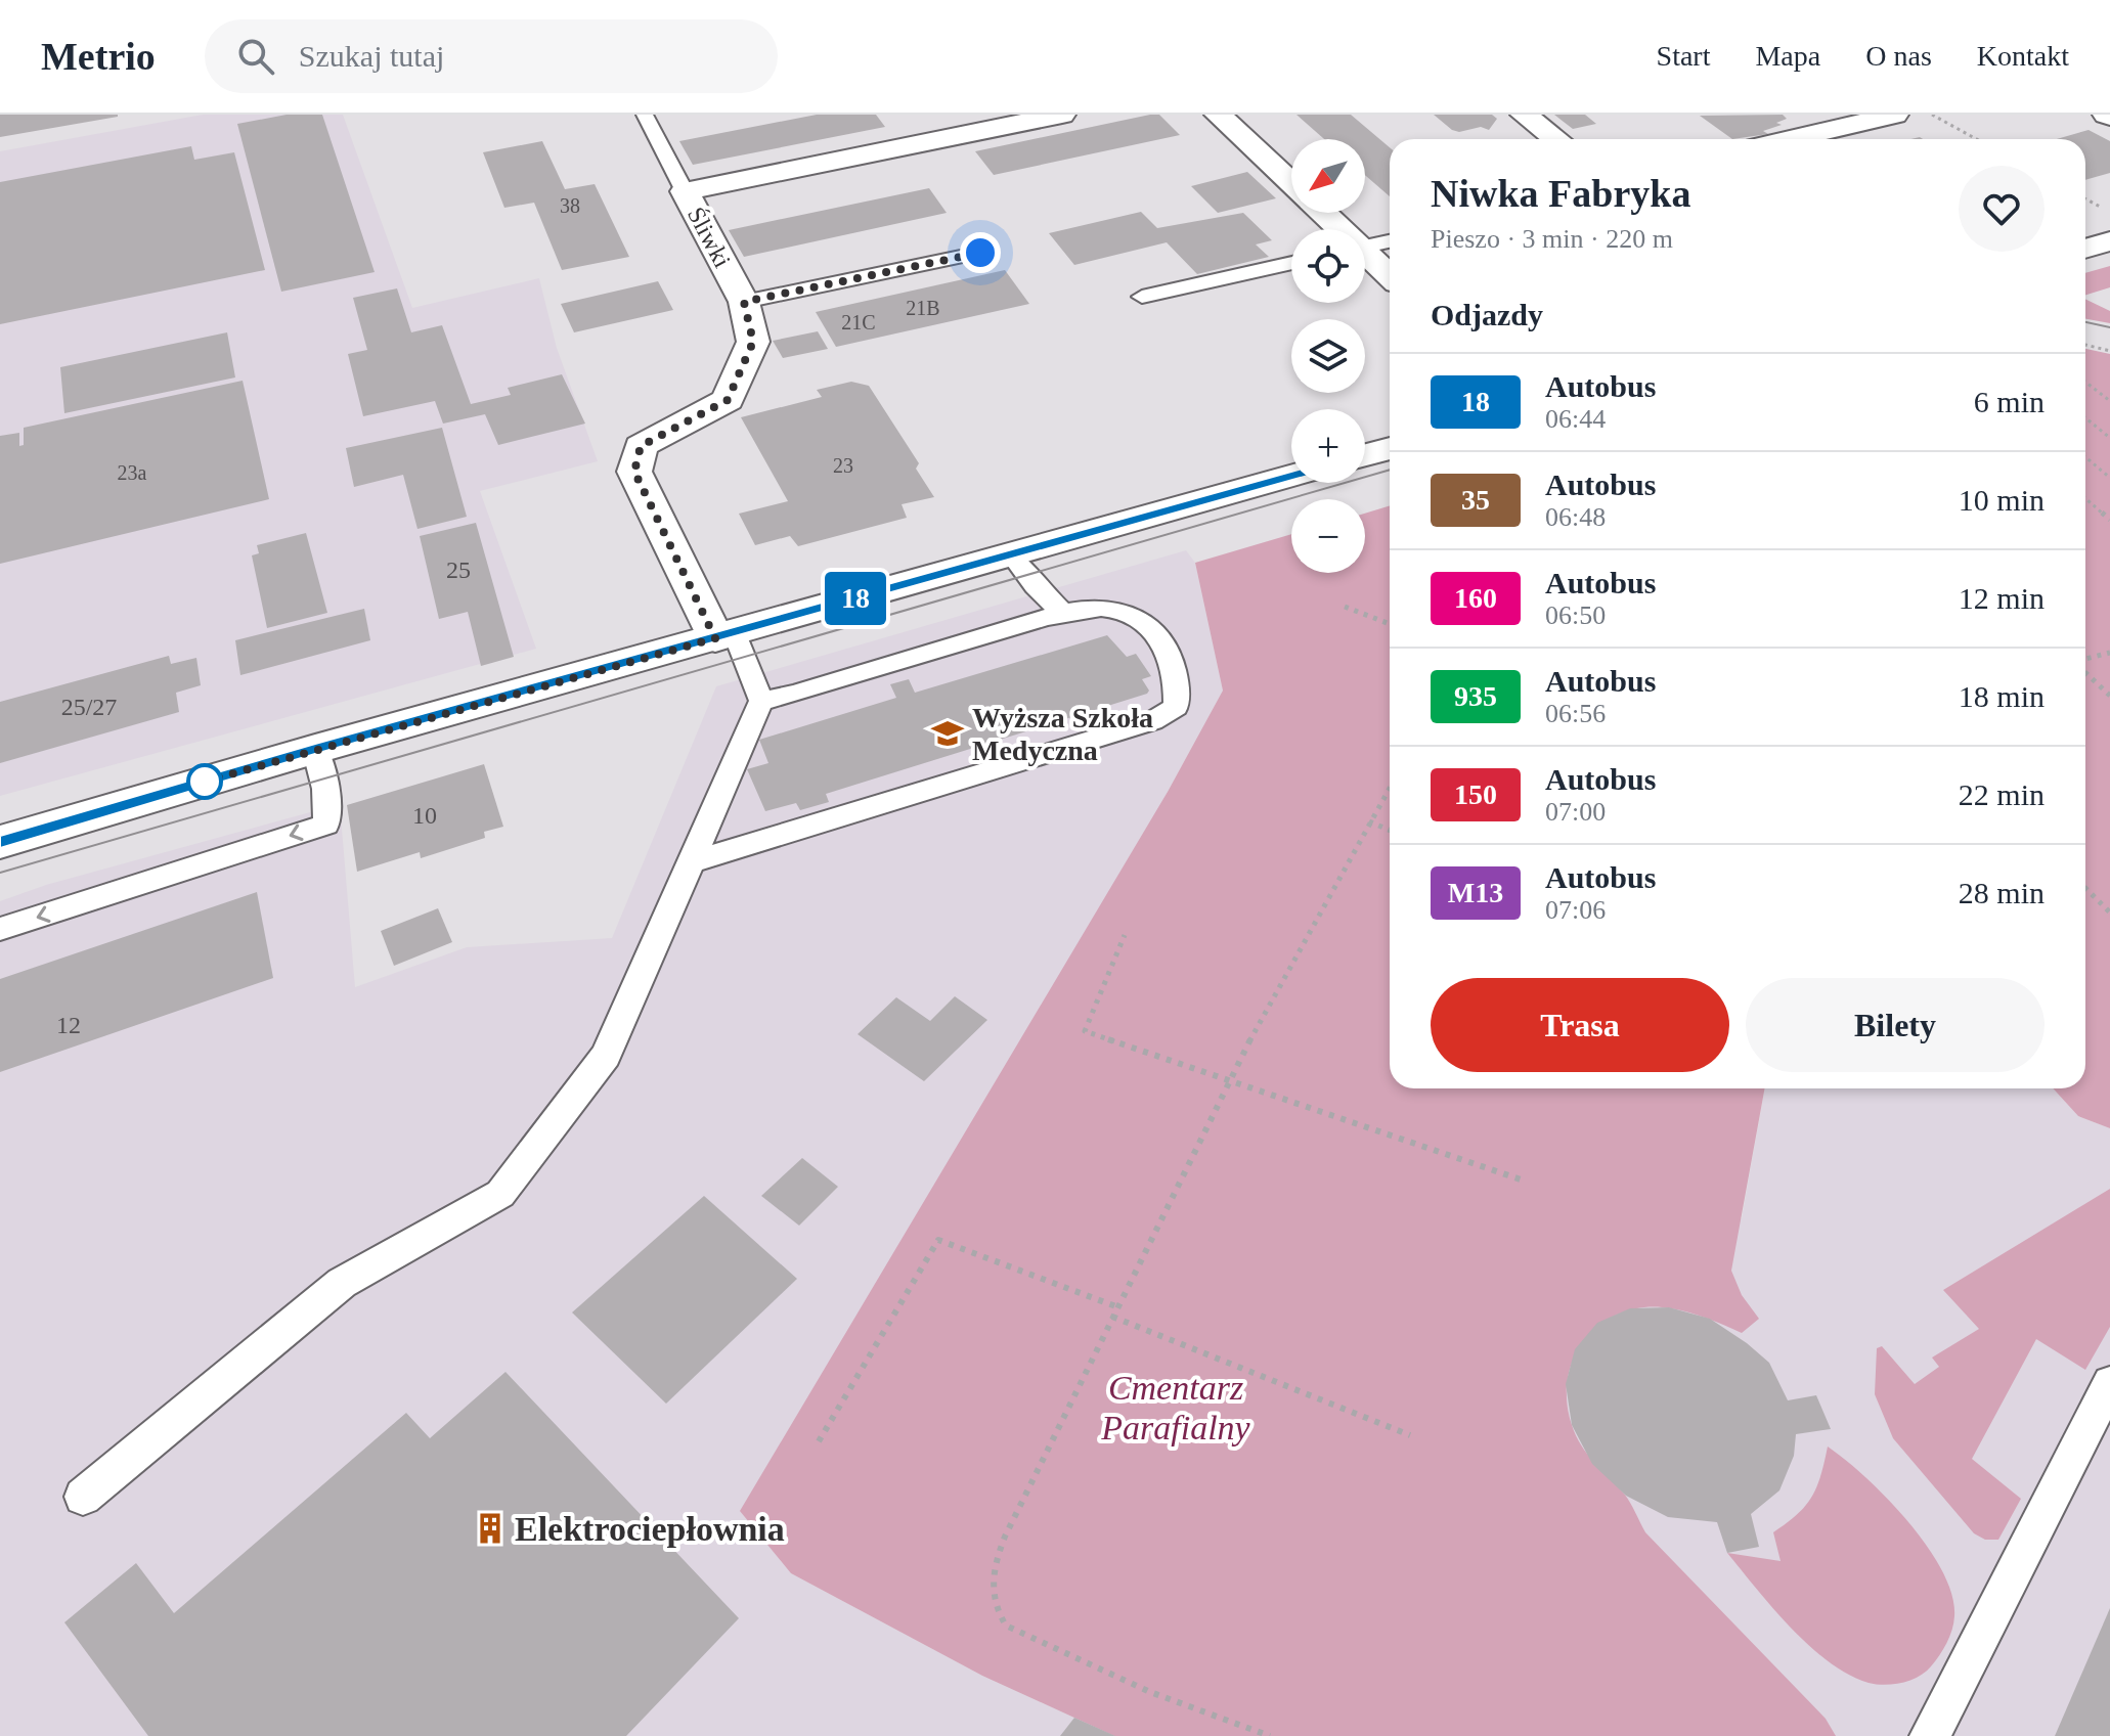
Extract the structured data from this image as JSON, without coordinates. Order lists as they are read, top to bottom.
{
  "streets": {
    "street": ["Śliwki"]
  },
  "parks": ["Cmentarz Parafialny"],
  "places": {
    "school or university": ["Wyższa Szkoła Medyczna"],
    "building": ["Elektrociepłownia"]
  },
  "lines": ["bus line 18"],
  "house_numbers": [
    "38",
    "21B",
    "21C",
    "23",
    "23a",
    "25",
    "25/27",
    "10",
    "12"
  ],
  "north": "bottom left",
  "page": {
    "header": "Metrio",
    "search": "Szukaj tutaj",
    "nav": [
      "Start",
      "Mapa",
      "O nas",
      "Kontakt"
    ],
    "on_map": "18",
    "map_buttons": ["+", "−"],
    "heading": [
      ["Niwka Fabryka", "Pieszo · 3 min · 220 m"],
      "Odjazdy"
    ],
    "list": [
      {
        "mark": "18",
        "name": "Autobus",
        "note": "06:44",
        "value": "6 min"
      },
      {
        "mark": "35",
        "name": "Autobus",
        "note": "06:48",
        "value": "10 min"
      },
      {
        "mark": "160",
        "name": "Autobus",
        "note": "06:50",
        "value": "12 min"
      },
      {
        "mark": "935",
        "name": "Autobus",
        "note": "06:56",
        "value": "18 min"
      },
      {
        "mark": "150",
        "name": "Autobus",
        "note": "07:00",
        "value": "22 min"
      },
      {
        "mark": "M13",
        "name": "Autobus",
        "note": "07:06",
        "value": "28 min"
      }
    ],
    "buttons": ["Trasa", "Bilety"]
  }
}
